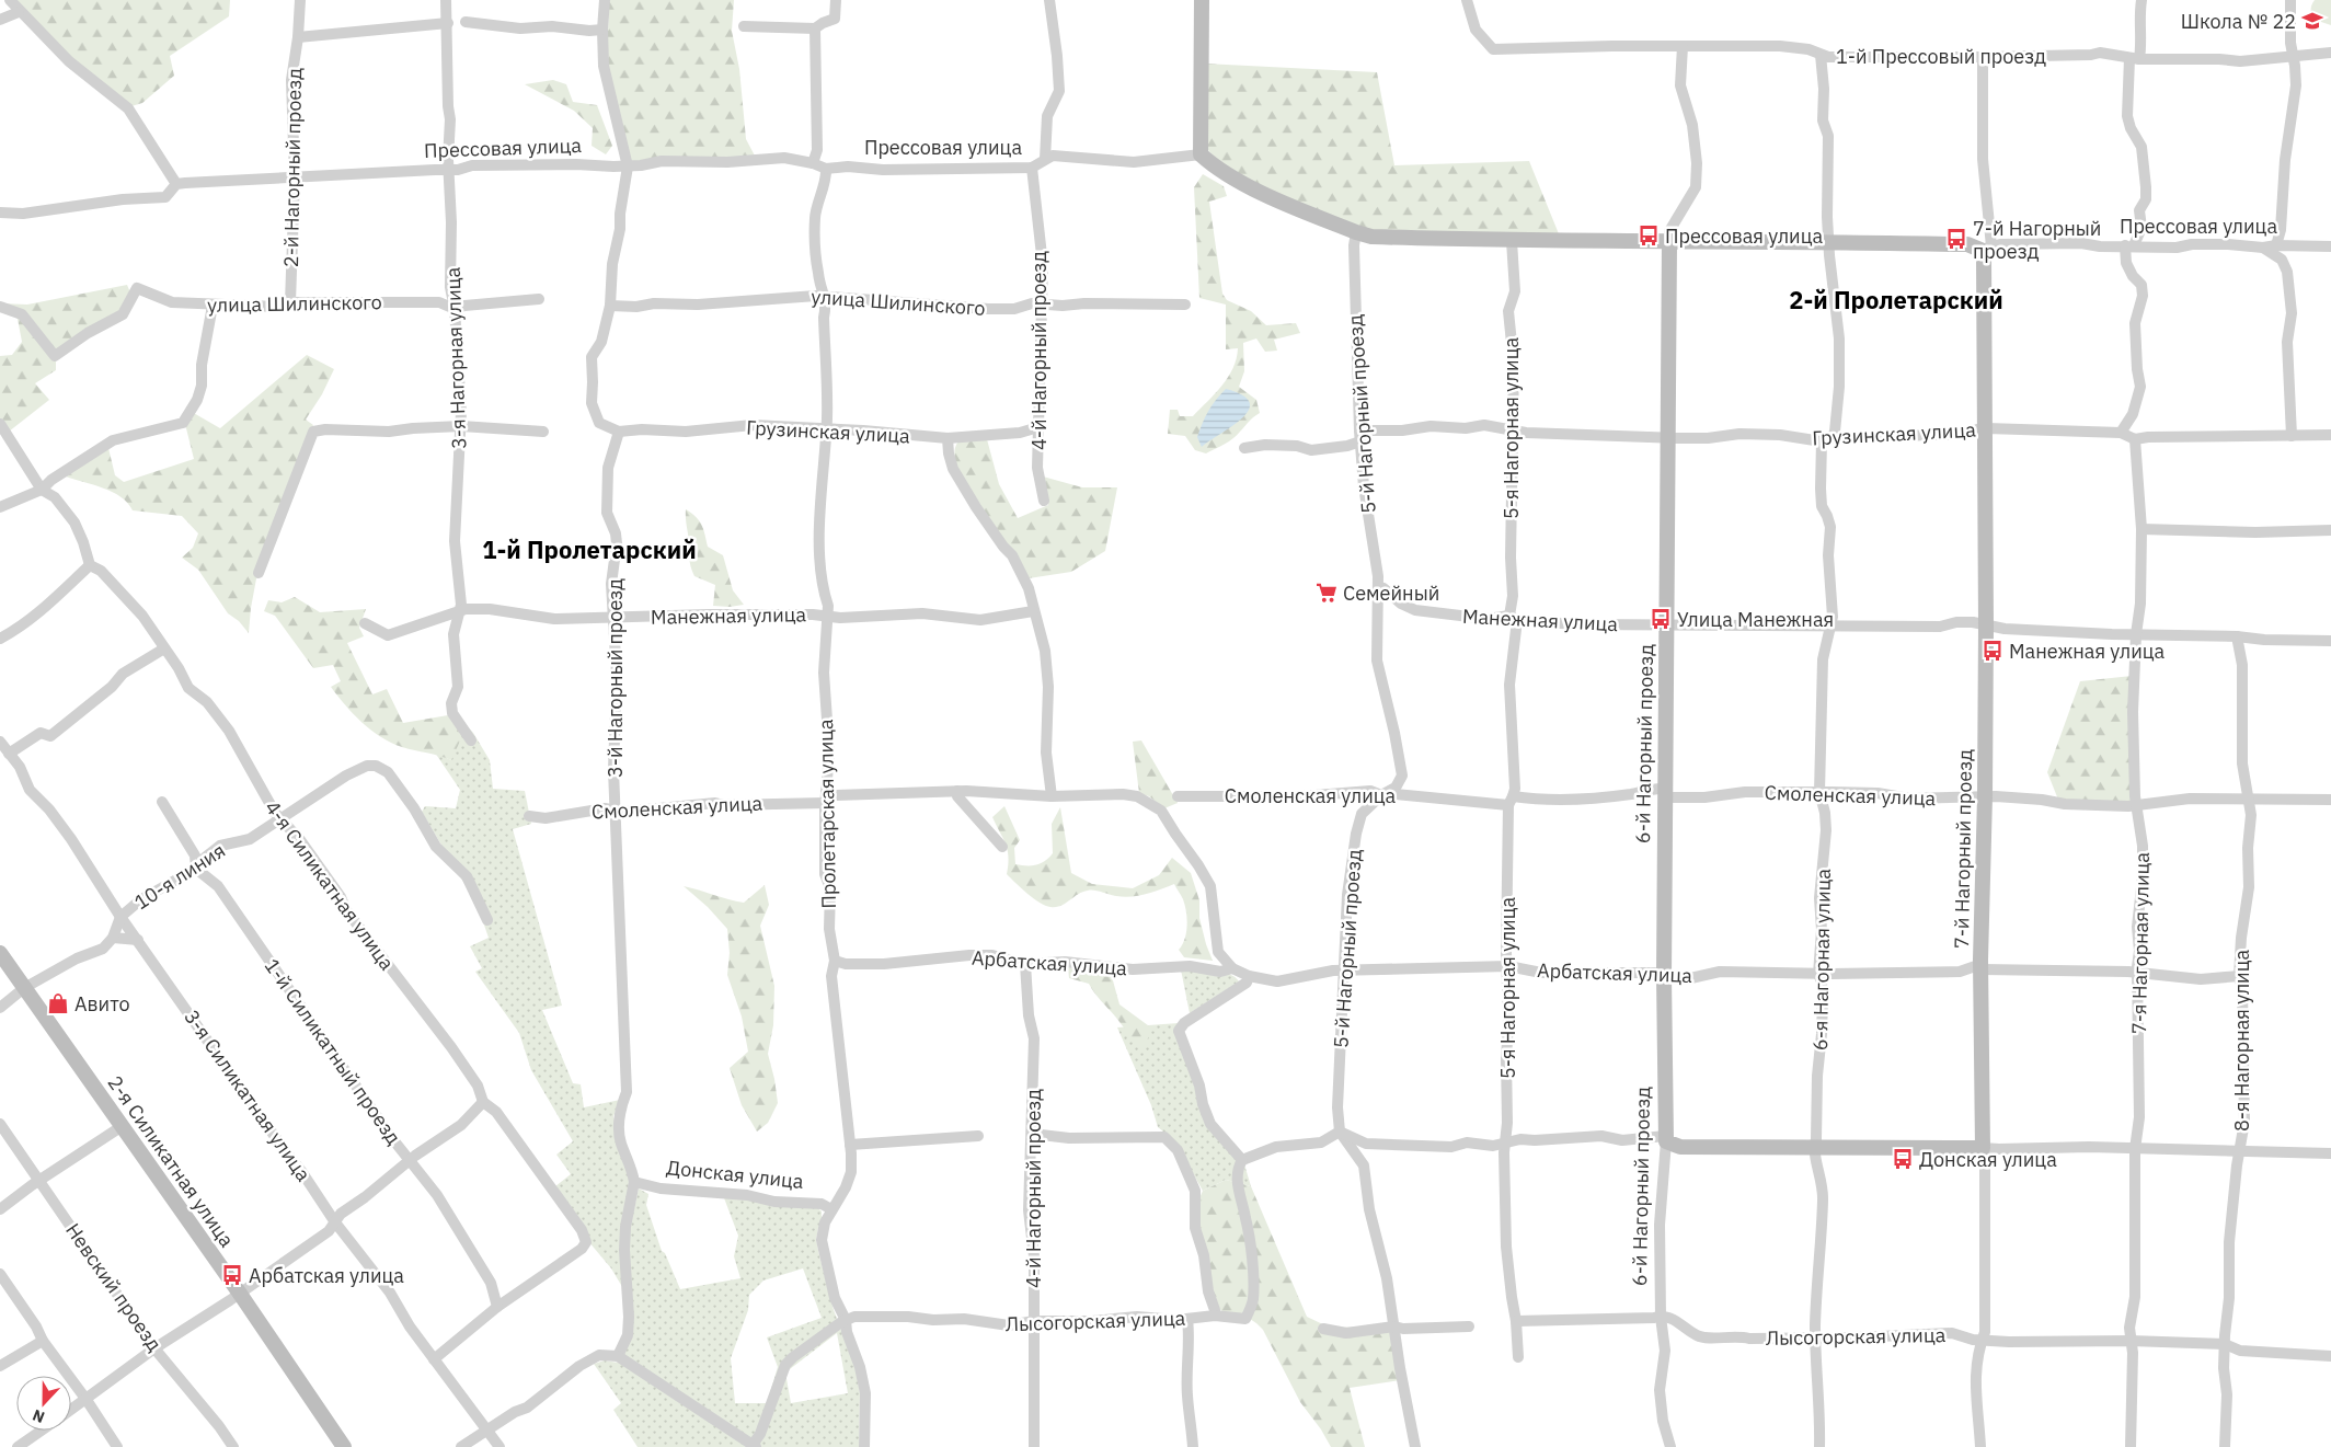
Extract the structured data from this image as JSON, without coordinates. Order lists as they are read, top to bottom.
{
  "streets": {
    "street": [
      "1-й Прессовый проезд",
      "Прессовая улица",
      "2-й Нагорный проезд",
      "улица Шилинского",
      "4-й Нагорный проезд",
      "3-я Нагорная улица",
      "5-й Нагорный проезд",
      "5-я Нагорная улица",
      "Грузинская улица",
      "Манежная улица",
      "3-й Нагорный проезд",
      "6-й Нагорный проезд",
      "Смоленская улица",
      "Пролетарская улица",
      "7-й Нагорный проезд",
      "10-я линия",
      "4-я Силикатная улица",
      "7-я Нагорная улица",
      "6-я Нагорная улица",
      "Арбатская улица",
      "8-я Нагорная улица",
      "1-й Силикатный проезд",
      "3-я Силикатная улица",
      "2-я Силикатная улица",
      "Донская улица",
      "Невский проезд",
      "Лысогорская улица"
    ]
  },
  "crossings": [
    ["1-й Прессовый проезд", "6-й Нагорный проезд"],
    ["1-й Прессовый проезд", "7-й Нагорный проезд"],
    ["1-й Прессовый проезд", "6-я Нагорная улица"],
    ["Прессовая улица", "2-й Нагорный проезд"],
    ["Прессовая улица", "4-й Нагорный проезд"],
    ["Прессовая улица", "3-я Нагорная улица"],
    ["Прессовая улица", "5-й Нагорный проезд"],
    ["Прессовая улица", "5-я Нагорная улица"],
    ["Прессовая улица", "6-й Нагорный проезд"],
    ["Прессовая улица", "Пролетарская улица"],
    ["Прессовая улица", "7-й Нагорный проезд"],
    ["Прессовая улица", "6-я Нагорная улица"],
    ["2-й Нагорный проезд", "улица Шилинского"],
    ["улица Шилинского", "4-й Нагорный проезд"],
    ["улица Шилинского", "3-я Нагорная улица"],
    ["улица Шилинского", "Пролетарская улица"],
    ["4-й Нагорный проезд", "Грузинская улица"],
    ["4-й Нагорный проезд", "Арбатская улица"],
    ["4-й Нагорный проезд", "Лысогорская улица"],
    ["3-я Нагорная улица", "Манежная улица"],
    ["5-й Нагорный проезд", "Грузинская улица"],
    ["5-й Нагорный проезд", "Манежная улица"],
    ["5-й Нагорный проезд", "Смоленская улица"],
    ["5-й Нагорный проезд", "Арбатская улица"],
    ["5-я Нагорная улица", "Грузинская улица"],
    ["5-я Нагорная улица", "Манежная улица"],
    ["5-я Нагорная улица", "Смоленская улица"],
    ["5-я Нагорная улица", "Арбатская улица"],
    ["5-я Нагорная улица", "Лысогорская улица"],
    ["Грузинская улица", "3-й Нагорный проезд"],
    ["Грузинская улица", "6-й Нагорный проезд"],
    ["Грузинская улица", "Пролетарская улица"],
    ["Грузинская улица", "7-й Нагорный проезд"],
    ["Грузинская улица", "7-я Нагорная улица"],
    ["Грузинская улица", "6-я Нагорная улица"],
    ["Манежная улица", "3-й Нагорный проезд"],
    ["Манежная улица", "6-й Нагорный проезд"],
    ["Манежная улица", "Пролетарская улица"],
    ["Манежная улица", "7-й Нагорный проезд"],
    ["Манежная улица", "7-я Нагорная улица"],
    ["Манежная улица", "6-я Нагорная улица"],
    ["Манежная улица", "8-я Нагорная улица"],
    ["3-й Нагорный проезд", "Смоленская улица"],
    ["3-й Нагорный проезд", "Донская улица"],
    ["6-й Нагорный проезд", "Смоленская улица"],
    ["6-й Нагорный проезд", "Арбатская улица"],
    ["6-й Нагорный проезд", "Лысогорская улица"],
    ["Смоленская улица", "Пролетарская улица"],
    ["Смоленская улица", "7-й Нагорный проезд"],
    ["Смоленская улица", "7-я Нагорная улица"],
    ["Смоленская улица", "6-я Нагорная улица"],
    ["Смоленская улица", "Арбатская улица"],
    ["Смоленская улица", "8-я Нагорная улица"],
    ["Пролетарская улица", "Арбатская улица"],
    ["Пролетарская улица", "Донская улица"],
    ["Пролетарская улица", "Лысогорская улица"],
    ["7-й Нагорный проезд", "Арбатская улица"],
    ["7-й Нагорный проезд", "Лысогорская улица"],
    ["10-я линия", "4-я Силикатная улица"],
    ["10-я линия", "1-й Силикатный проезд"],
    ["10-я линия", "3-я Силикатная улица"],
    ["4-я Силикатная улица", "1-й Силикатный проезд"],
    ["7-я Нагорная улица", "Арбатская улица"],
    ["7-я Нагорная улица", "Лысогорская улица"],
    ["6-я Нагорная улица", "Арбатская улица"],
    ["6-я Нагорная улица", "Лысогорская улица"],
    ["Арбатская улица", "8-я Нагорная улица"],
    ["8-я Нагорная улица", "Лысогорская улица"]
  ],
  "districts": ["2-й Пролетарский", "1-й Пролетарский"],
  "places": {
    "school or university": ["Школа № 22"],
    "bus stop": [
      "Прессовая улица",
      "7-й Нагорный проезд",
      "Улица Манежная",
      "Манежная улица",
      "Донская улица",
      "Арбатская улица"
    ],
    "supermarket": ["Семейный"],
    "shop": ["Авито"]
  },
  "north": "bottom"
}
